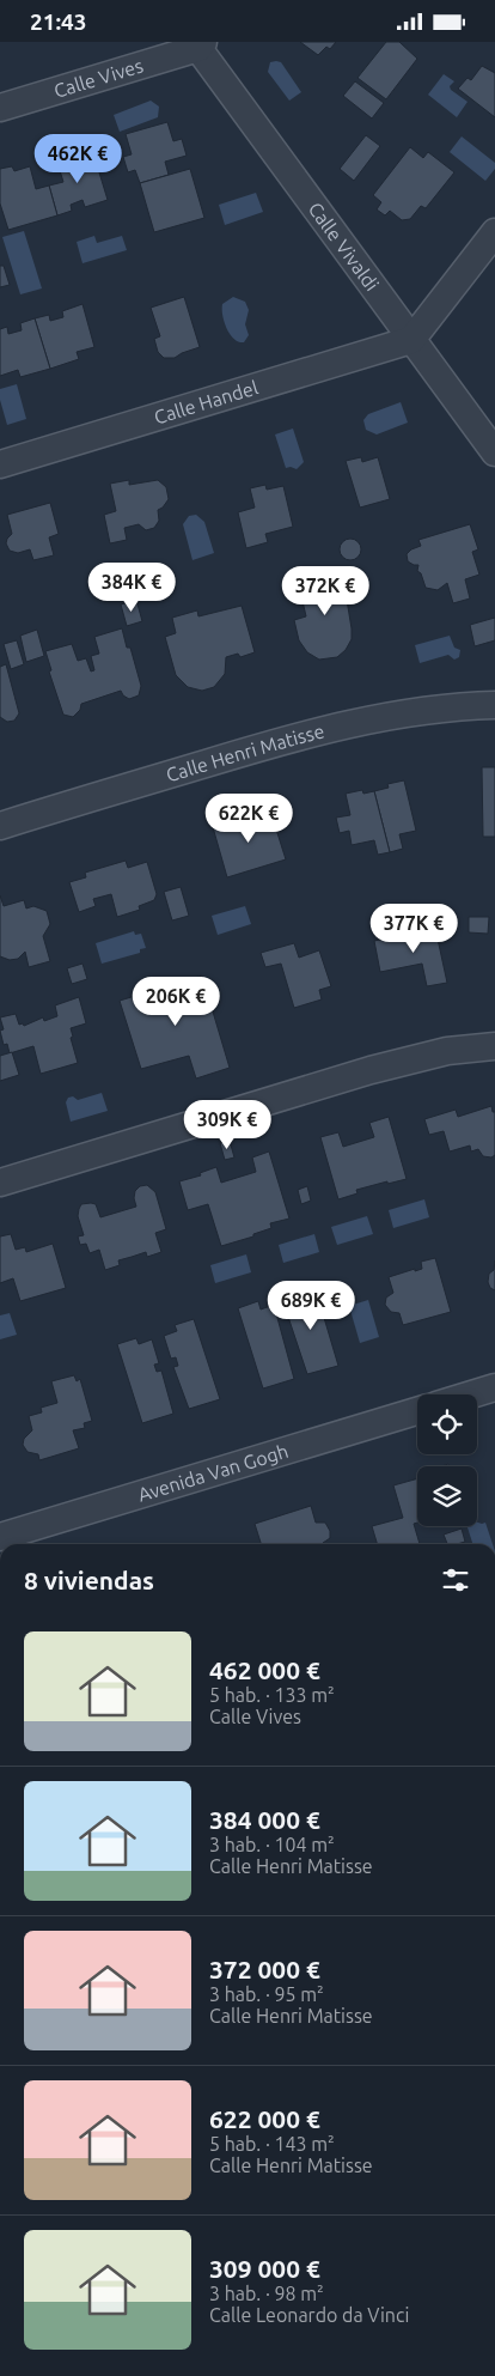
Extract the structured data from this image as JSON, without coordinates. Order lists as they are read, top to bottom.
{
  "streets": {
    "street": [
      "Calle Vives",
      "Calle Vivaldi",
      "Calle Handel",
      "Calle Henri Matisse",
      "Avenida Van Gogh"
    ]
  },
  "crossings": [
    ["Calle Vives", "Calle Vivaldi"],
    ["Calle Vivaldi", "Calle Handel"]
  ],
  "page": {
    "status": "21:43",
    "price": [
      "462K €",
      "384K €",
      "372K €",
      "622K €",
      "377K €",
      "206K €",
      "309K €",
      "689K €"
    ],
    "heading": "8 viviendas",
    "list": [
      {
        "name": "462 000 €",
        "note": "5 hab. · 133 m² · Calle Vives"
      },
      {
        "name": "384 000 €",
        "note": "3 hab. · 104 m² · Calle Henri Matisse"
      },
      {
        "name": "372 000 €",
        "note": "3 hab. · 95 m² · Calle Henri Matisse"
      },
      {
        "name": "622 000 €",
        "note": "5 hab. · 143 m² · Calle Henri Matisse"
      },
      {
        "name": "309 000 €",
        "note": "3 hab. · 98 m² · Calle Leonardo da Vinci"
      }
    ]
  }
}
